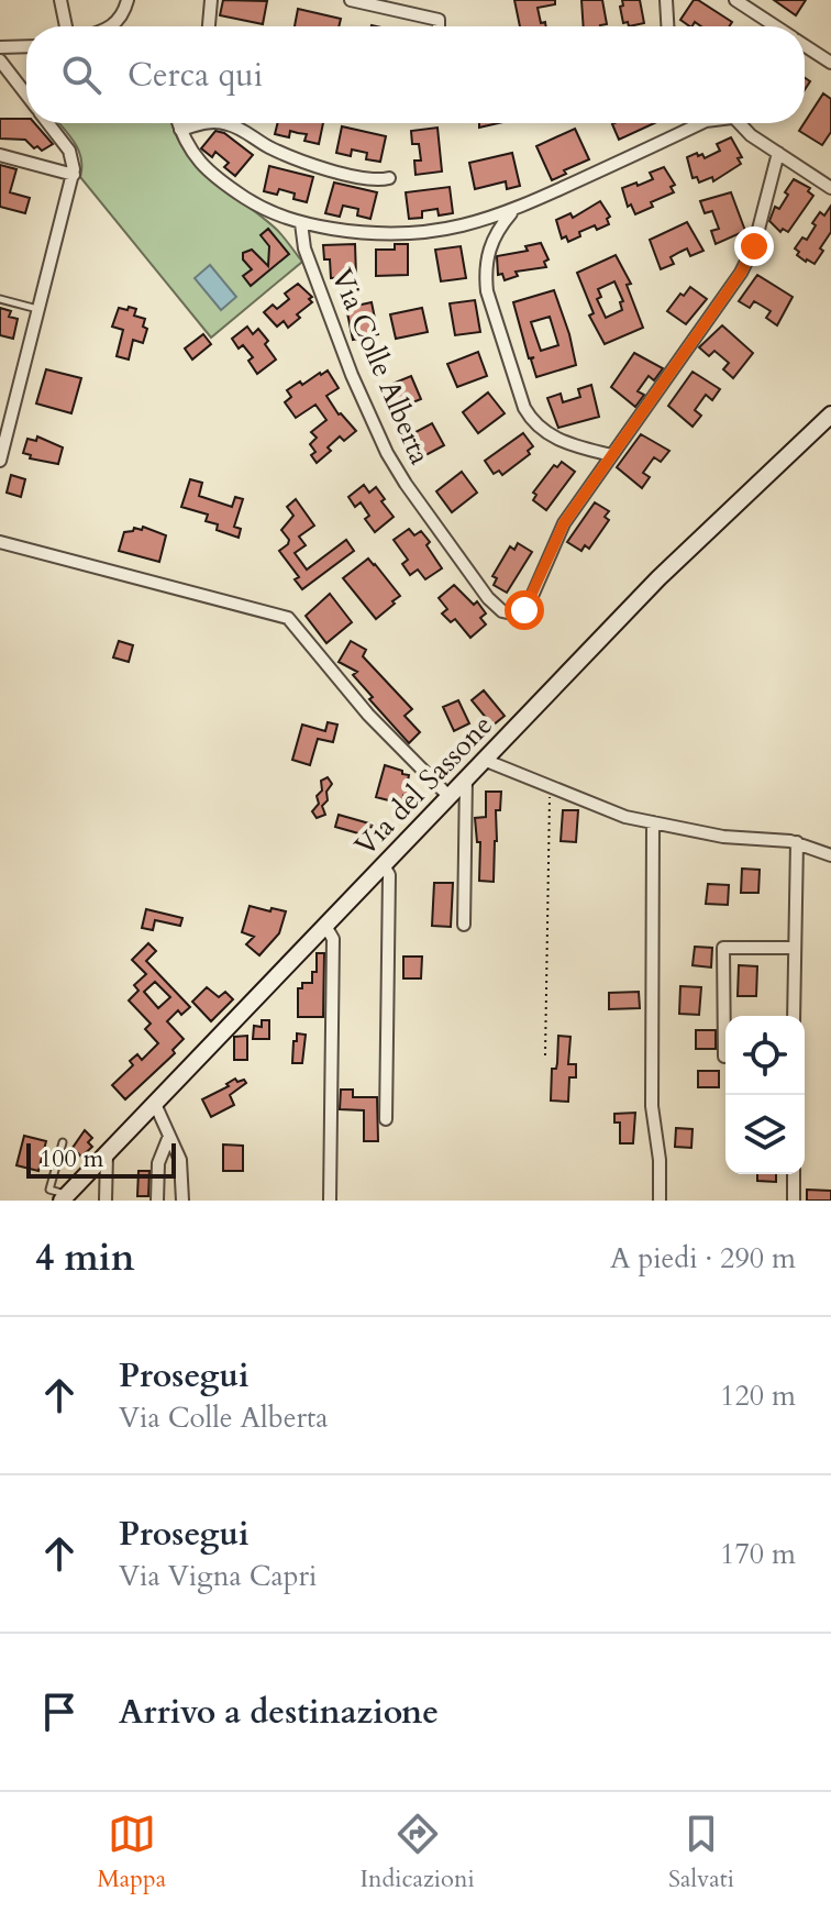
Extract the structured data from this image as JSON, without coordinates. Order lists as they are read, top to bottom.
{
  "streets": {
    "main road": ["Via del Sassone"],
    "street": ["Via Colle Alberta"]
  },
  "scale_bar": "100 m",
  "page": {
    "search": "Cerca qui",
    "scale": "100 m",
    "heading": ["4 min", "A piedi · 290 m"],
    "list": [
      ["Prosegui", "Via Colle Alberta", "120 m"],
      ["Prosegui", "Via Vigna Capri", "170 m"],
      "Arrivo a destinazione"
    ],
    "nav": ["Mappa", "Indicazioni", "Salvati"]
  }
}
